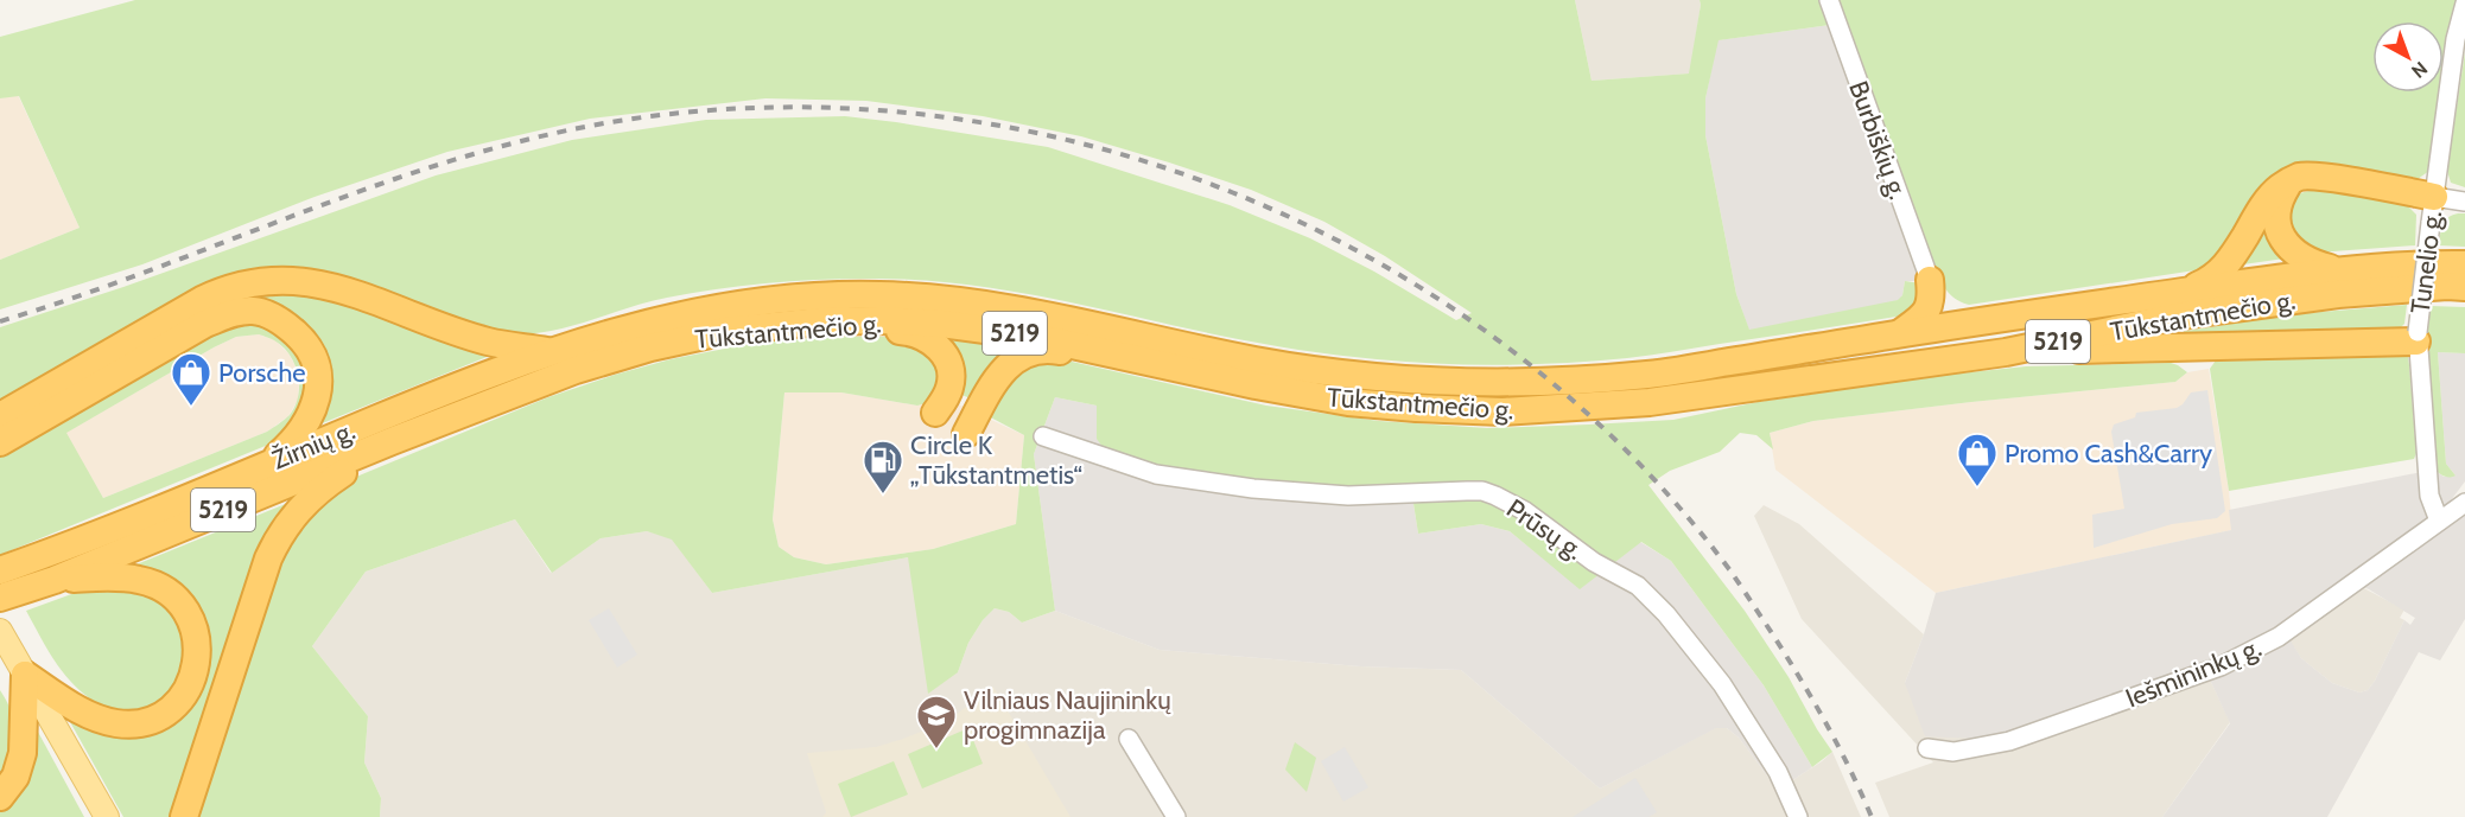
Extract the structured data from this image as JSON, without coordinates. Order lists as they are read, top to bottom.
{
  "streets": {
    "highway": ["Tūkstantmečio g.", "5219", "Žirnių g."],
    "street": [
      "Burbiškių g.",
      "Tunelio g.",
      "Prūsų g.",
      "Iešmininkų g."
    ]
  },
  "crossings": [
    ["Tunelio g.", "Iešmininkų g."],
    ["Tūkstantmečio g.", "Žirnių g."]
  ],
  "places": {
    "shop": ["Porsche", "Promo Cash&Carry"],
    "fuel station": ["Circle K „Tūkstantmetis“"],
    "school or university": ["Vilniaus Naujininkų progimnazija"]
  },
  "north": "bottom right"
}
